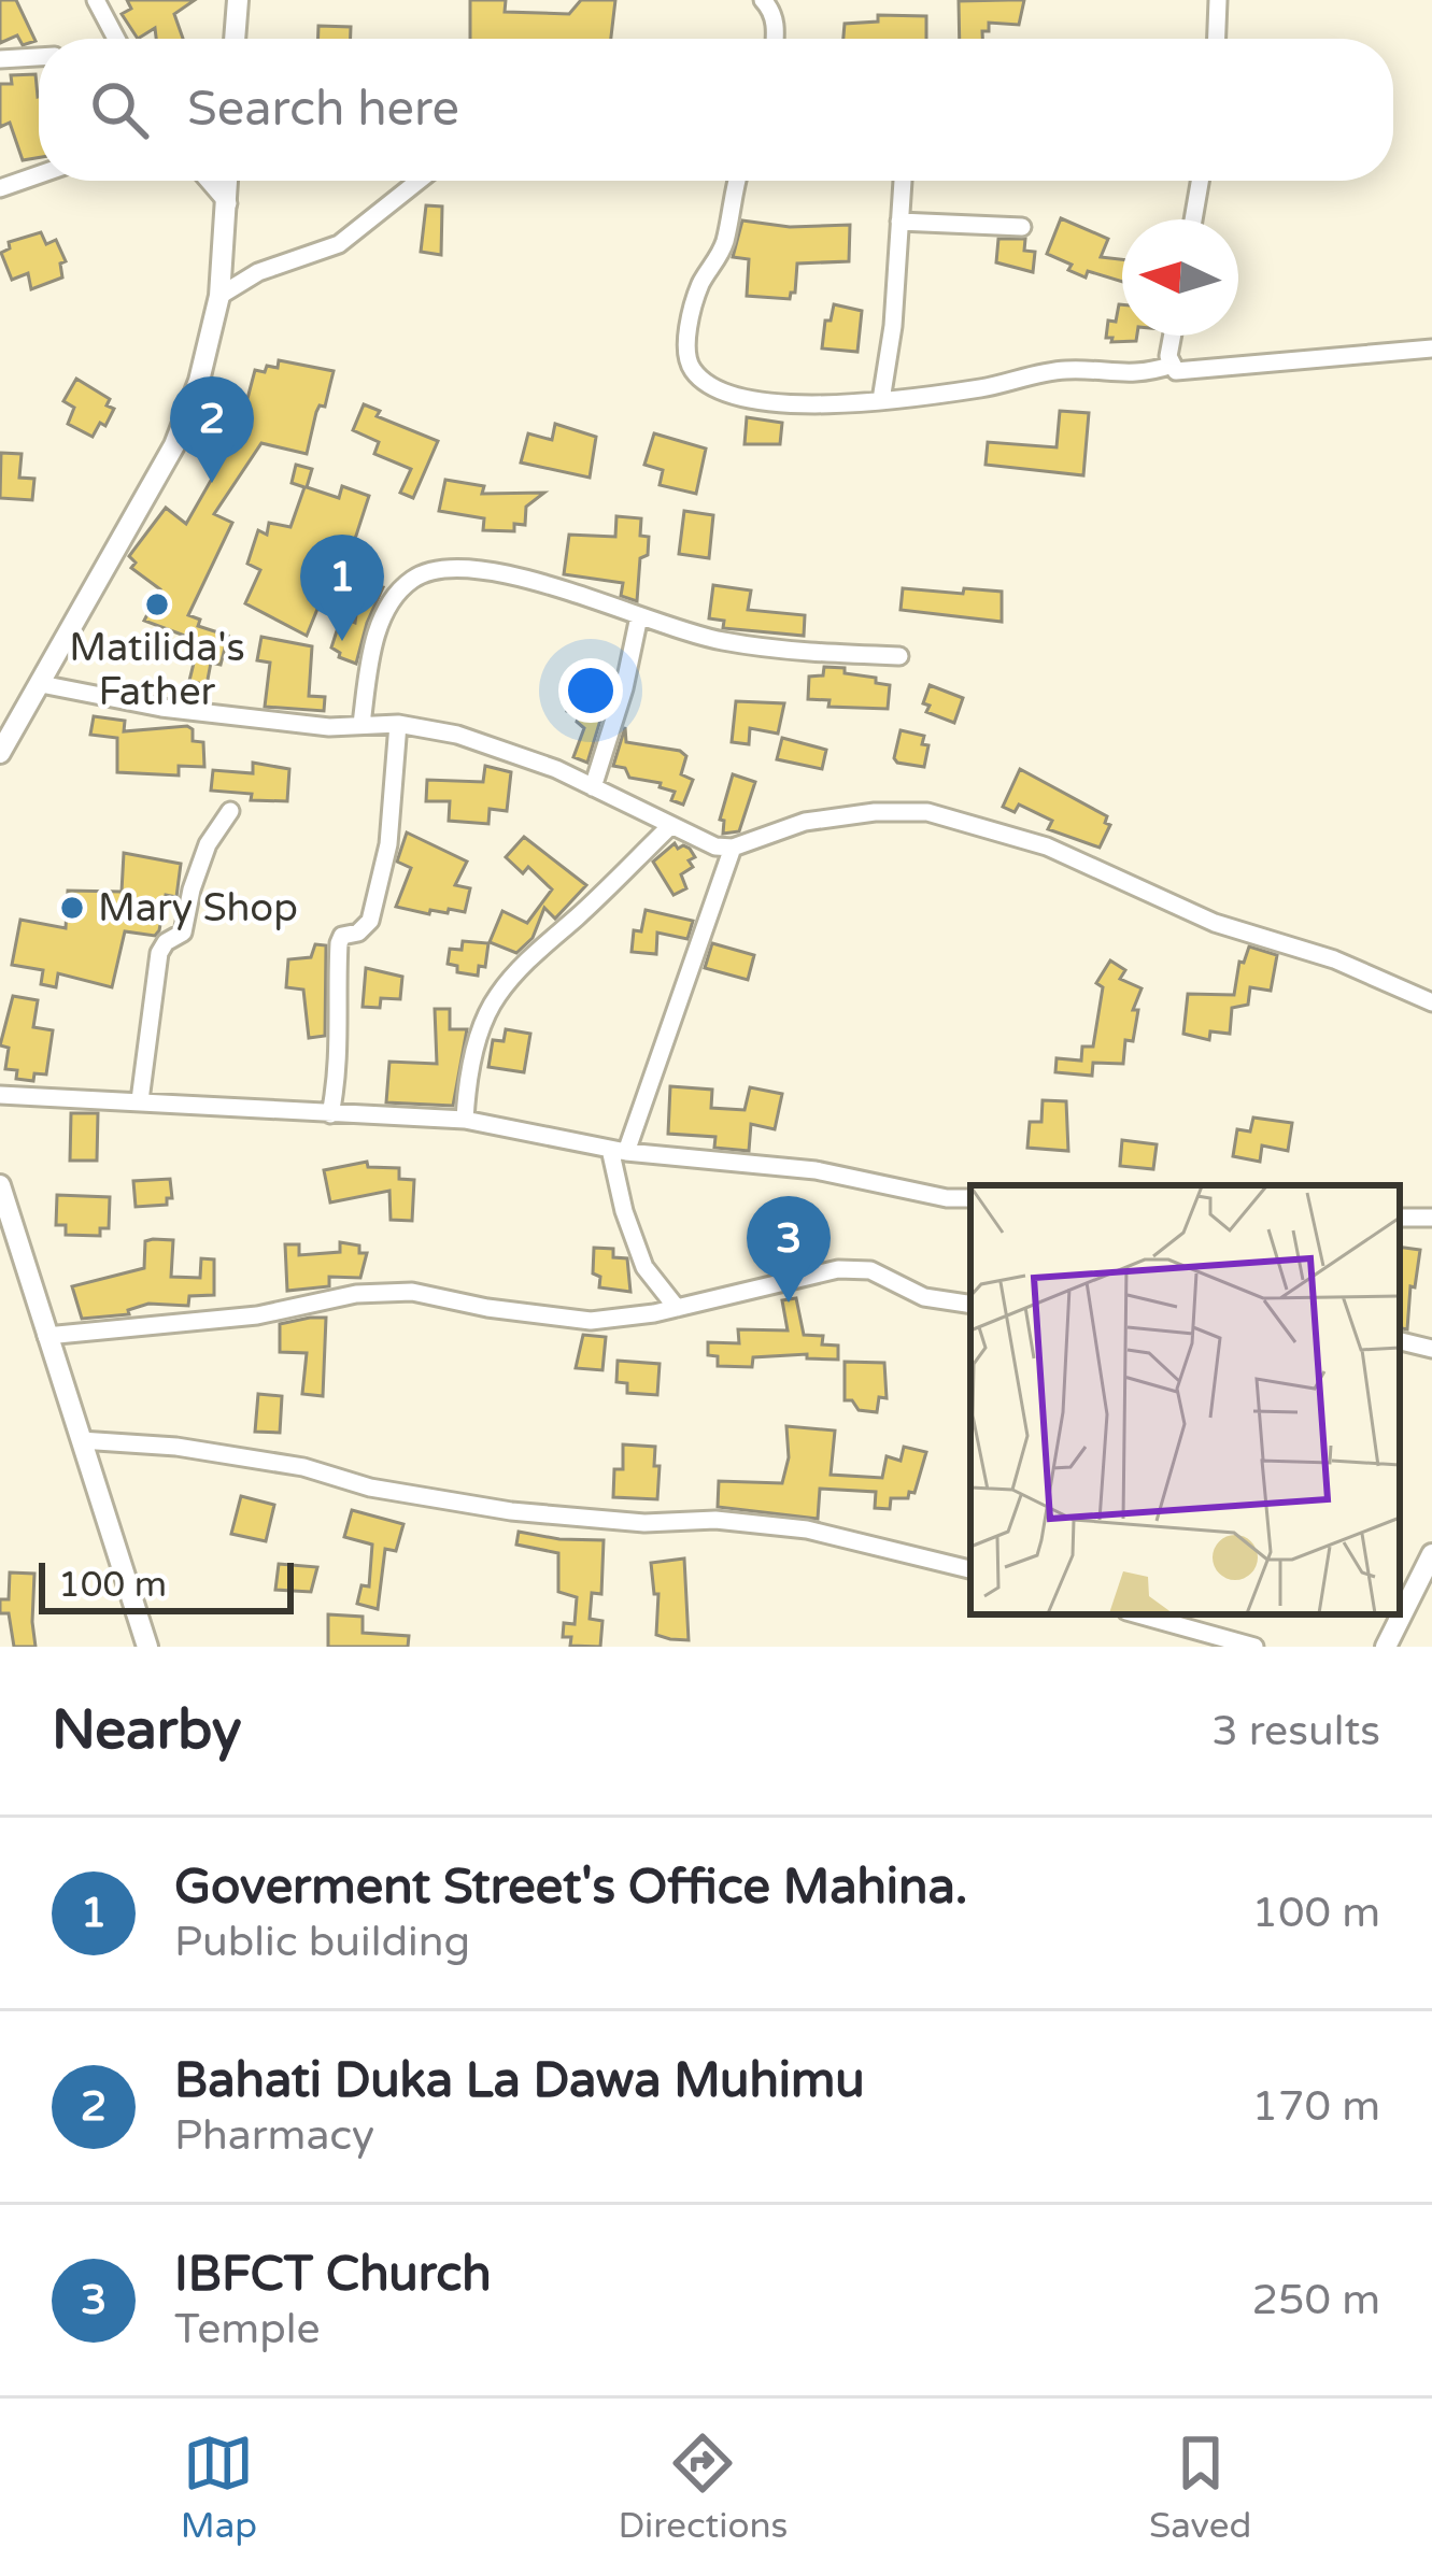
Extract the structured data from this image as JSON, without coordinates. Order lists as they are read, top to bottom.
{
  "places": ["Matilida's Father", "Mary Shop"],
  "scale_bar": "100 m",
  "north": "left",
  "page": {
    "search": "Search here",
    "pins": ["2", "1", "3"],
    "scale": "100 m",
    "heading": ["Nearby", "3 results"],
    "list": [
      {
        "mark": "1",
        "name": "Goverment Street's Office Mahina.",
        "note": "Public building",
        "value": "100 m"
      },
      {
        "mark": "2",
        "name": "Bahati Duka La Dawa Muhimu",
        "note": "Pharmacy",
        "value": "170 m"
      },
      {
        "mark": "3",
        "name": "IBFCT Church",
        "note": "Temple",
        "value": "250 m"
      }
    ],
    "nav": ["Map", "Directions", "Saved"]
  }
}
